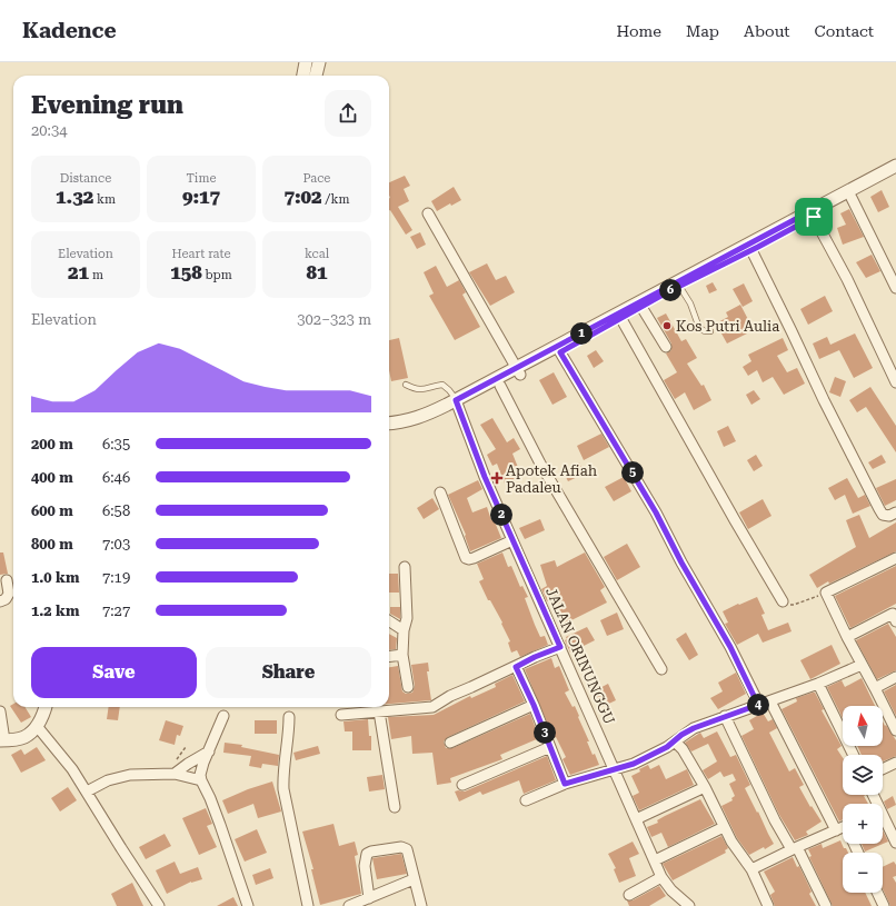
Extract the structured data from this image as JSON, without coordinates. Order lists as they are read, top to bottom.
{
  "streets": {
    "street": ["JALAN ORINUNGGU"]
  },
  "places": {
    "other": ["Kos Putri Aulia"],
    "health": ["Apotek Afiah Padaleu"]
  },
  "north": "top",
  "page": {
    "header": "Kadence",
    "nav": [
      "Home",
      "Map",
      "About",
      "Contact"
    ],
    "heading": ["Evening run", "20:34"],
    "stats": [
      ["Distance", "1.32 km"],
      ["Time", "9:17"],
      ["Pace", "7:02 /km"],
      ["Elevation", "21 m"],
      ["Heart rate", "158 bpm"],
      ["kcal", "81"]
    ],
    "pins": [
      "6",
      "1",
      "5",
      "2",
      "4",
      "3"
    ],
    "chart": ["Elevation", "302–323 m"],
    "list": [
      {
        "name": "200 m",
        "note": "6:35"
      },
      {
        "name": "400 m",
        "note": "6:46"
      },
      {
        "name": "600 m",
        "note": "6:58"
      },
      {
        "name": "800 m",
        "note": "7:03"
      },
      {
        "name": "1.0 km",
        "note": "7:19"
      },
      {
        "name": "1.2 km",
        "note": "7:27"
      }
    ],
    "buttons": ["Save", "Share"],
    "map_buttons": ["+", "−"]
  }
}
